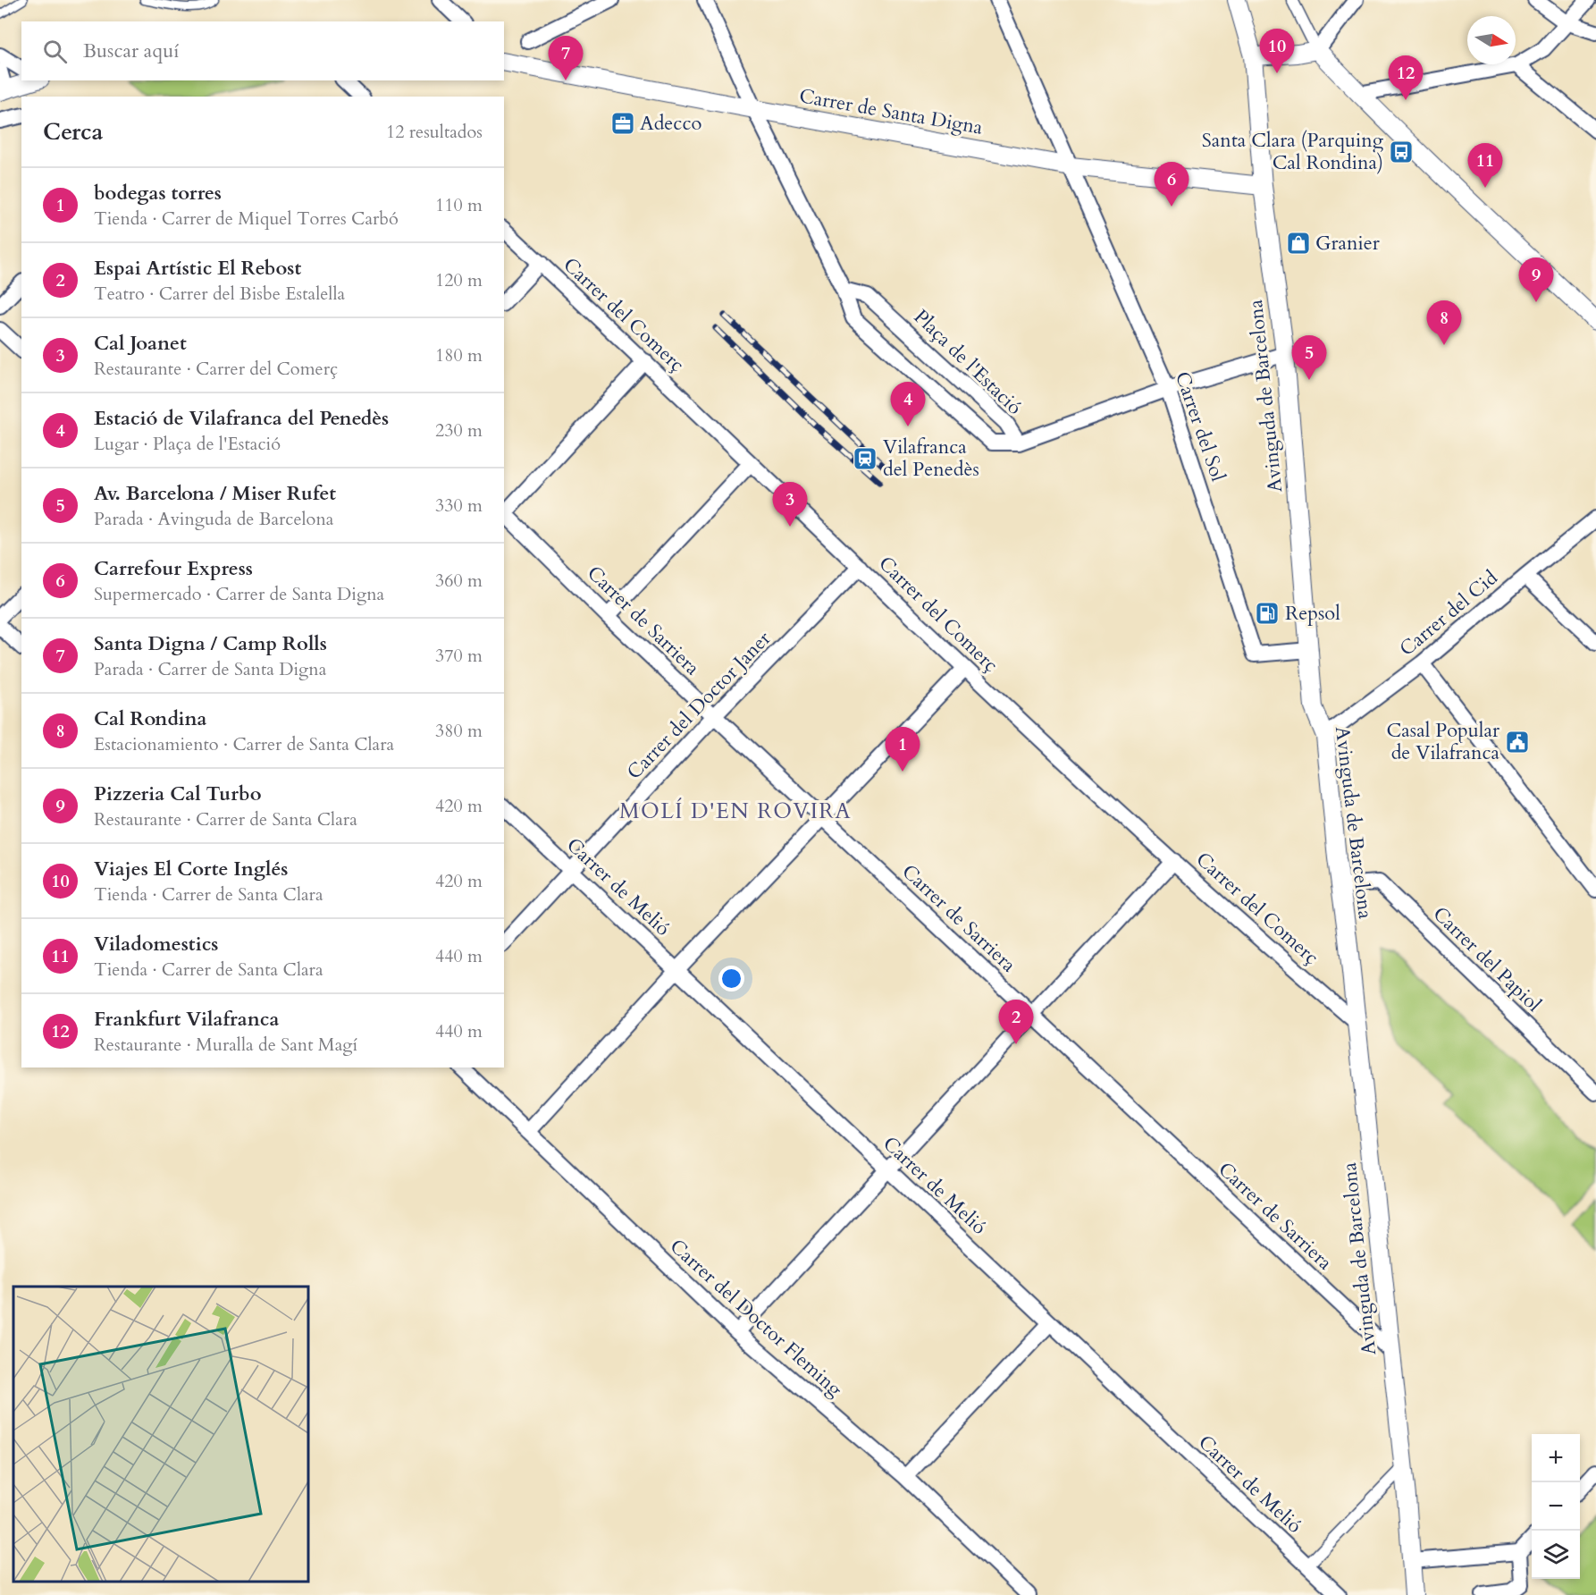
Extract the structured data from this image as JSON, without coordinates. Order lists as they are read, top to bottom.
{
  "streets": {
    "street": [
      "Carrer de Santa Digna",
      "Carrer del Comerç",
      "Plaça de l'Estació",
      "Avinguda de Barcelona",
      "Carrer del Sol",
      "Carrer del Cid",
      "Carrer de Sarriera",
      "Carrer del Doctor Janer",
      "Carrer de Melió",
      "Carrer del Papiol",
      "Carrer del Doctor Fleming"
    ]
  },
  "crossings": [
    ["Carrer de Santa Digna", "Avinguda de Barcelona"],
    ["Carrer de Santa Digna", "Carrer del Sol"],
    ["Carrer del Comerç", "Avinguda de Barcelona"],
    ["Carrer del Comerç", "Carrer del Doctor Janer"],
    ["Avinguda de Barcelona", "Carrer del Sol"],
    ["Avinguda de Barcelona", "Carrer del Cid"],
    ["Avinguda de Barcelona", "Carrer de Sarriera"],
    ["Avinguda de Barcelona", "Carrer del Papiol"],
    ["Carrer de Sarriera", "Carrer del Doctor Janer"],
    ["Carrer del Doctor Janer", "Carrer de Melió"]
  ],
  "districts": ["MOLÍ D'EN ROVIRA"],
  "places": {
    "office": ["Adecco"],
    "bus stop": ["Santa Clara (Parquing Cal Rondina)"],
    "shop": ["Granier"],
    "station": ["Vilafranca del Penedès"],
    "fuel station": ["Repsol"],
    "public building": ["Casal Popular de Vilafranca"]
  },
  "north": "right",
  "page": {
    "search": "Buscar aquí",
    "pins": [
      "10",
      "7",
      "12",
      "11",
      "6",
      "9",
      "8",
      "5",
      "4",
      "3",
      "1",
      "2"
    ],
    "heading": ["Cerca", "12 resultados"],
    "list": [
      {
        "mark": "1",
        "name": "bodegas torres",
        "note": "Tienda · Carrer de Miquel Torres Carbó",
        "value": "110 m"
      },
      {
        "mark": "2",
        "name": "Espai Artístic El Rebost",
        "note": "Teatro · Carrer del Bisbe Estalella",
        "value": "120 m"
      },
      {
        "mark": "3",
        "name": "Cal Joanet",
        "note": "Restaurante · Carrer del Comerç",
        "value": "180 m"
      },
      {
        "mark": "4",
        "name": "Estació de Vilafranca del Penedès",
        "note": "Lugar · Plaça de l'Estació",
        "value": "230 m"
      },
      {
        "mark": "5",
        "name": "Av. Barcelona / Miser Rufet",
        "note": "Parada · Avinguda de Barcelona",
        "value": "330 m"
      },
      {
        "mark": "6",
        "name": "Carrefour Express",
        "note": "Supermercado · Carrer de Santa Digna",
        "value": "360 m"
      },
      {
        "mark": "7",
        "name": "Santa Digna / Camp Rolls",
        "note": "Parada · Carrer de Santa Digna",
        "value": "370 m"
      },
      {
        "mark": "8",
        "name": "Cal Rondina",
        "note": "Estacionamiento · Carrer de Santa Clara",
        "value": "380 m"
      },
      {
        "mark": "9",
        "name": "Pizzeria Cal Turbo",
        "note": "Restaurante · Carrer de Santa Clara",
        "value": "420 m"
      },
      {
        "mark": "10",
        "name": "Viajes El Corte Inglés",
        "note": "Tienda · Carrer de Santa Clara",
        "value": "420 m"
      },
      {
        "mark": "11",
        "name": "Viladomestics",
        "note": "Tienda · Carrer de Santa Clara",
        "value": "440 m"
      },
      {
        "mark": "12",
        "name": "Frankfurt Vilafranca",
        "note": "Restaurante · Muralla de Sant Magí",
        "value": "440 m"
      }
    ],
    "map_buttons": ["+", "−"]
  }
}
